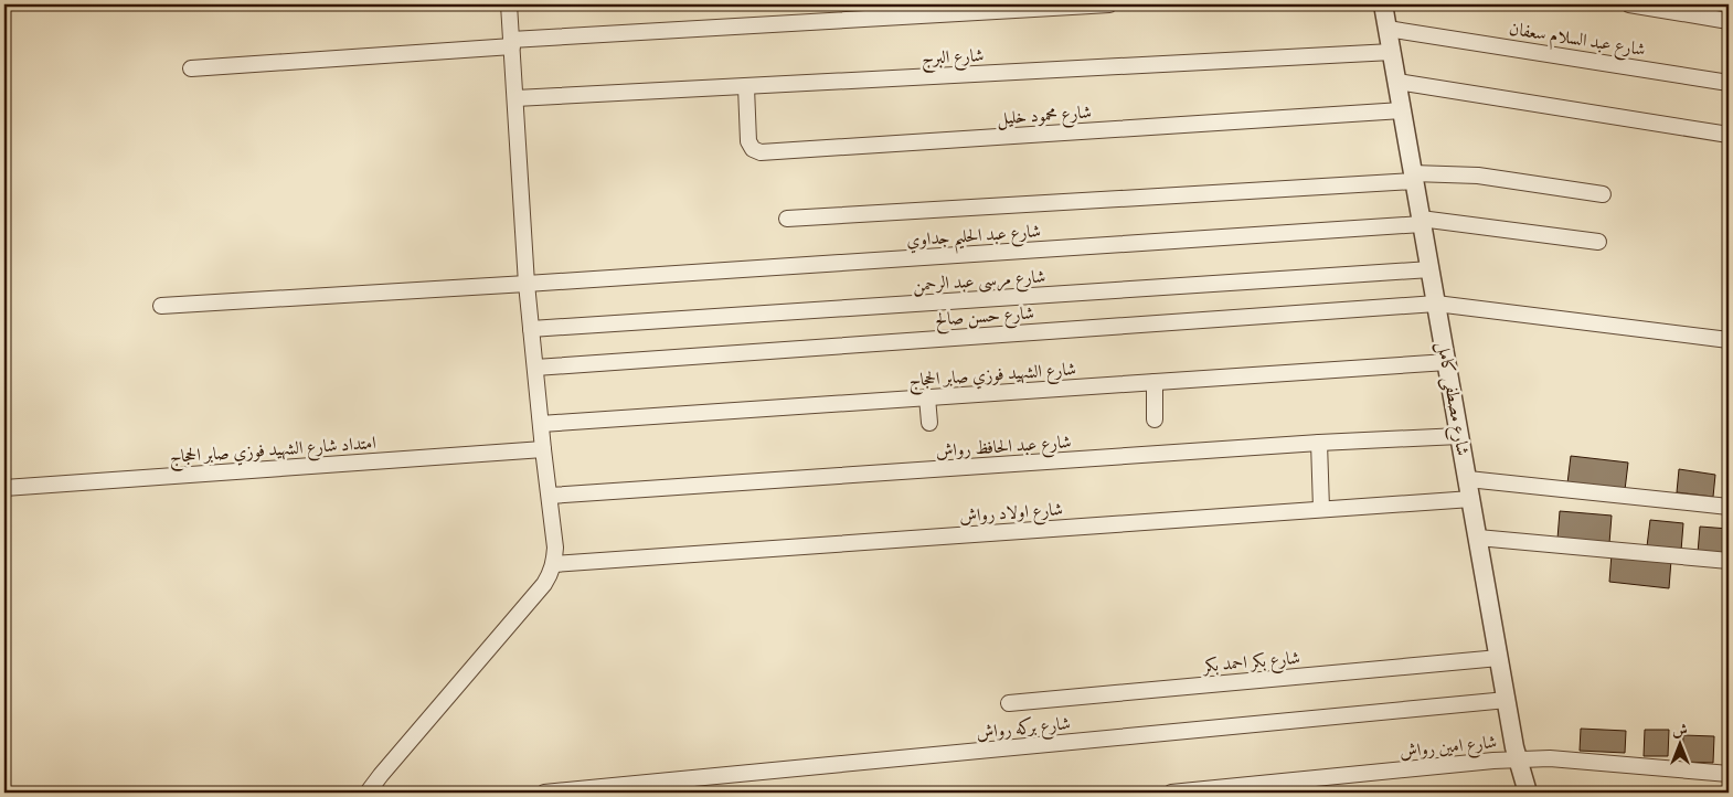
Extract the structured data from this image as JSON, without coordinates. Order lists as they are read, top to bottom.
{
  "streets": {
    "street": [
      "شارع عبد السلام سعفان",
      "شارع البرج",
      "شارع محمود خليل",
      "شارع عبد الحليم جداوي",
      "شارع مرسى عبد الرحمن",
      "شارع حسن صالح",
      "شارع الشهيد فوزي صابر الحجاج",
      "شارع مصطفى كامل",
      "شارع عبد الحافظ رواش",
      "امتداد شارع الشهيد فوزي صابر الحجاج",
      "شارع اولاد رواش",
      "شارع بكر احمد بكر",
      "شارع بركه رواش",
      "شارع امين رواش"
    ]
  },
  "crossings": [
    ["شارع عبد السلام سعفان", "شارع مصطفى كامل"],
    ["شارع البرج", "شارع محمود خليل"],
    ["شارع البرج", "شارع مصطفى كامل"],
    ["شارع محمود خليل", "شارع مصطفى كامل"],
    ["شارع عبد الحليم جداوي", "شارع مصطفى كامل"],
    ["شارع مرسى عبد الرحمن", "شارع مصطفى كامل"],
    ["شارع حسن صالح", "شارع مصطفى كامل"],
    ["شارع الشهيد فوزي صابر الحجاج", "شارع مصطفى كامل"],
    ["شارع مصطفى كامل", "شارع عبد الحافظ رواش"],
    ["شارع مصطفى كامل", "شارع اولاد رواش"],
    ["شارع مصطفى كامل", "شارع بكر احمد بكر"],
    ["شارع مصطفى كامل", "شارع بركه رواش"],
    ["شارع مصطفى كامل", "شارع امين رواش"]
  ],
  "north": "top"
}
